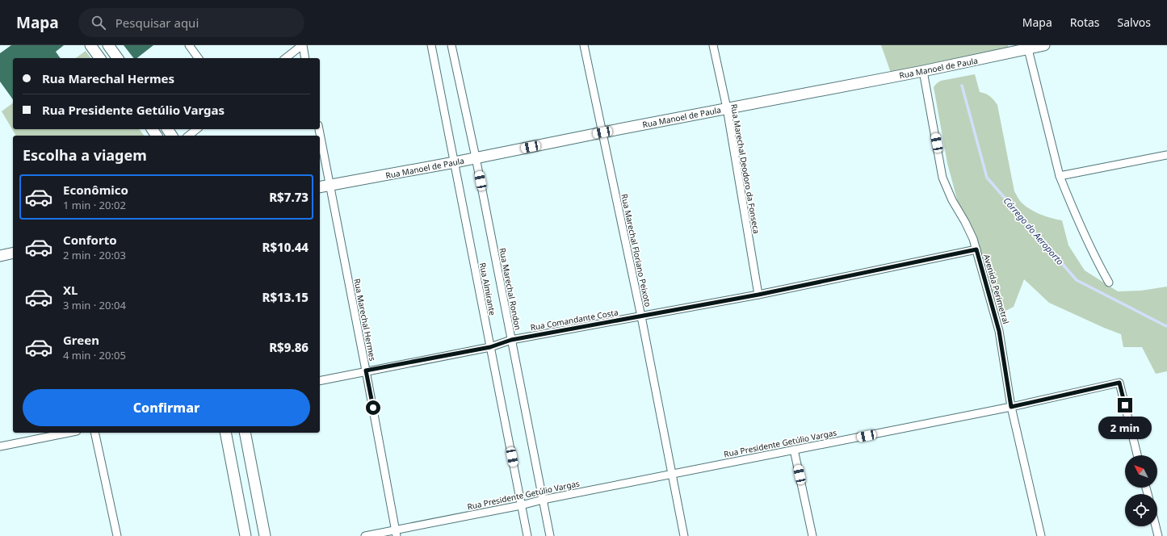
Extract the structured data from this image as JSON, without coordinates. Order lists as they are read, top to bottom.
{
  "streets": {
    "main road": ["Rua Manoel de Paula"],
    "street": [
      "Rua Marechal Deodoro da Fonseca",
      "Rua Marechal Floriano Peixoto",
      "Rua Almirante",
      "Rua Marechal Rondon",
      "Avenida Perimetral",
      "Rua Marechal Hermes",
      "Rua Comandante Costa",
      "Rua Presidente Getúlio Vargas"
    ]
  },
  "crossings": [
    ["Rua Manoel de Paula", "Rua Marechal Deodoro da Fonseca"],
    ["Rua Manoel de Paula", "Rua Marechal Floriano Peixoto"],
    ["Rua Manoel de Paula", "Rua Almirante"],
    ["Rua Manoel de Paula", "Rua Marechal Rondon"],
    ["Rua Manoel de Paula", "Avenida Perimetral"],
    ["Rua Manoel de Paula", "Rua Marechal Hermes"],
    ["Rua Marechal Deodoro da Fonseca", "Rua Comandante Costa"],
    ["Rua Marechal Floriano Peixoto", "Rua Comandante Costa"],
    ["Rua Marechal Floriano Peixoto", "Rua Presidente Getúlio Vargas"],
    ["Rua Almirante", "Rua Comandante Costa"],
    ["Rua Almirante", "Rua Presidente Getúlio Vargas"],
    ["Rua Marechal Rondon", "Rua Comandante Costa"],
    ["Rua Marechal Rondon", "Rua Presidente Getúlio Vargas"],
    ["Avenida Perimetral", "Rua Comandante Costa"],
    ["Avenida Perimetral", "Rua Presidente Getúlio Vargas"],
    ["Rua Marechal Hermes", "Rua Comandante Costa"],
    ["Rua Marechal Hermes", "Rua Presidente Getúlio Vargas"]
  ],
  "water": ["Córrego do Aeroporto"],
  "north": "top left",
  "page": {
    "header": "Mapa",
    "search": "Pesquisar aqui",
    "nav": ["Mapa", "Rotas", "Salvos"],
    "banner": ["Rua Marechal Hermes", "Rua Presidente Getúlio Vargas"],
    "heading": "Escolha a viagem",
    "list": [
      {
        "name": "Econômico",
        "note": "1 min · 20:02",
        "value": "R$7.73"
      },
      {
        "name": "Conforto",
        "note": "2 min · 20:03",
        "value": "R$10.44"
      },
      {
        "name": "XL",
        "note": "3 min · 20:04",
        "value": "R$13.15"
      },
      {
        "name": "Green",
        "note": "4 min · 20:05",
        "value": "R$9.86"
      }
    ],
    "buttons": "Confirmar",
    "bubble": "2 min"
  }
}
